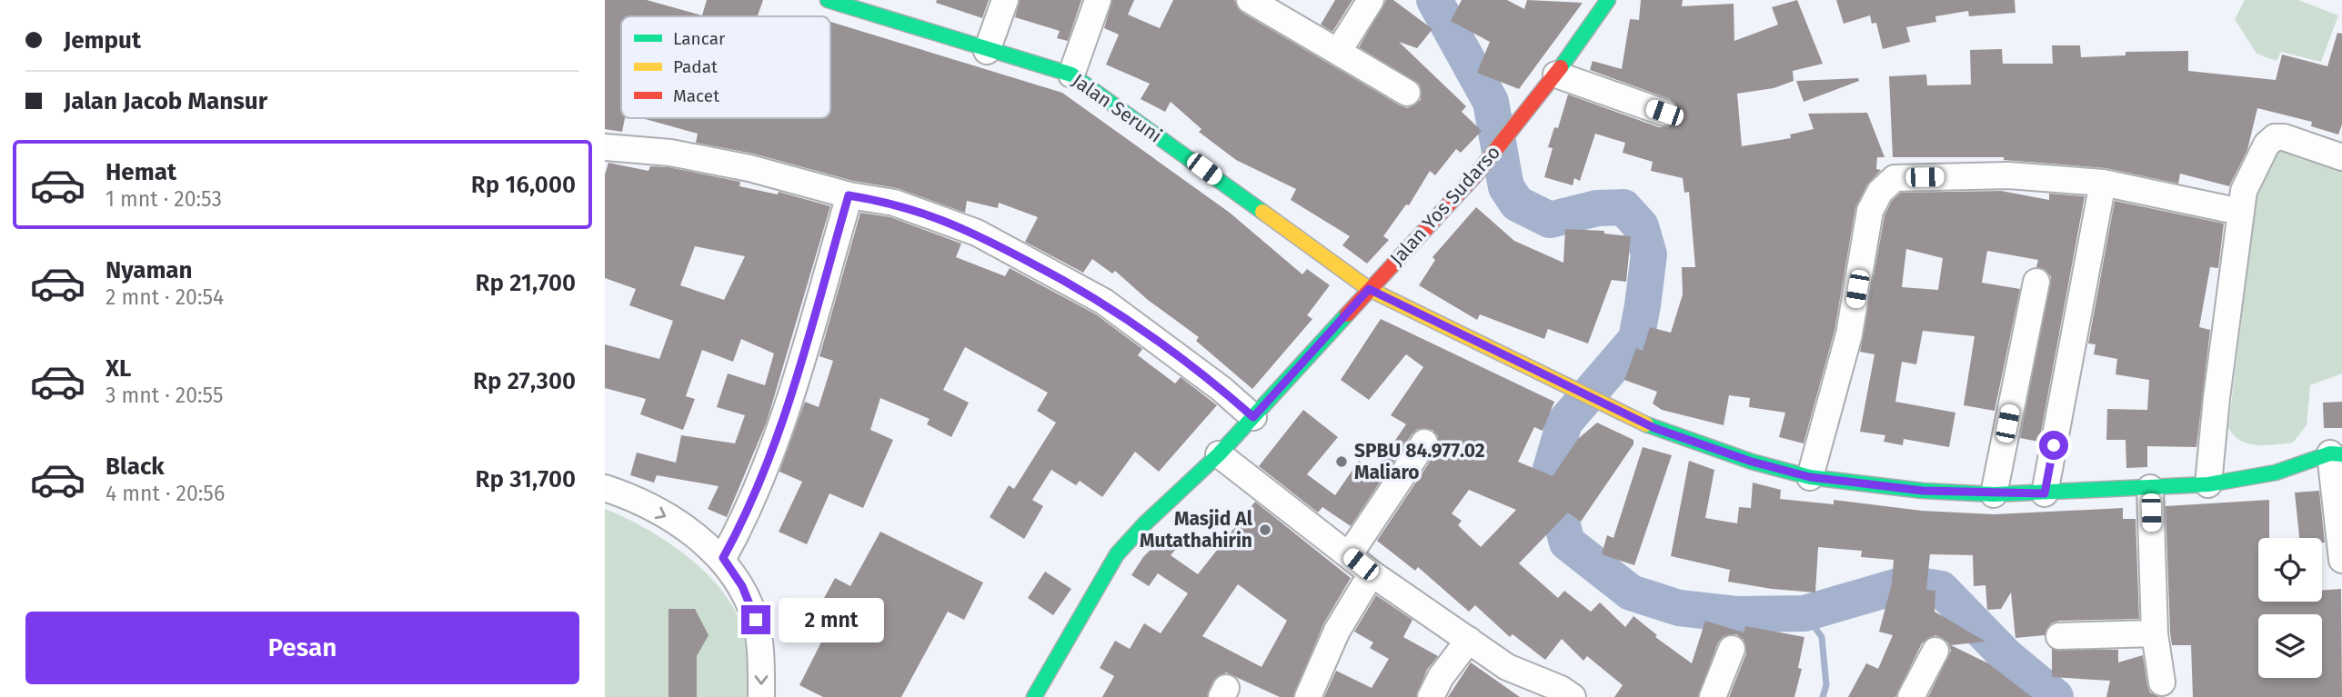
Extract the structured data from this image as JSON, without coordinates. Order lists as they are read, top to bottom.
{
  "streets": {
    "street": ["Jalan Seruni", "Jalan Yos Sudarso"]
  },
  "crossings": [
    ["Jalan Seruni", "Jalan Yos Sudarso"]
  ],
  "places": ["SPBU 84.977.02 Maliaro", "Masjid Al Mutathahirin"],
  "legend": ["Lancar", "Padat", "Macet"],
  "page": {
    "banner": ["Jemput", "Jalan Jacob Mansur"],
    "list": [
      {
        "name": "Hemat",
        "note": "1 mnt · 20:53",
        "value": "Rp 16,000"
      },
      {
        "name": "Nyaman",
        "note": "2 mnt · 20:54",
        "value": "Rp 21,700"
      },
      {
        "name": "XL",
        "note": "3 mnt · 20:55",
        "value": "Rp 27,300"
      },
      {
        "name": "Black",
        "note": "4 mnt · 20:56",
        "value": "Rp 31,700"
      }
    ],
    "bubble": "2 mnt",
    "buttons": "Pesan"
  }
}
